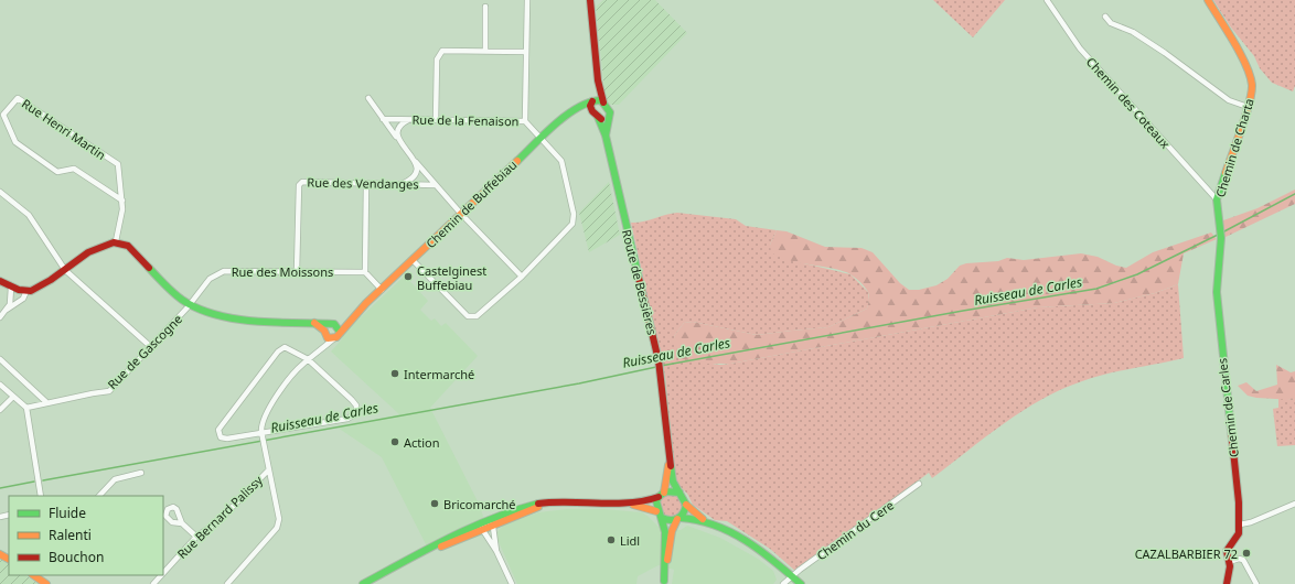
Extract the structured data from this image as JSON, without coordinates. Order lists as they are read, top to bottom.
{
  "streets": {
    "street": [
      "Chemin des Coteaux",
      "Rue de la Fenaison",
      "Rue Henri Martin",
      "Chemin de Charta",
      "Rue des Vendanges",
      "Chemin de Buffebiau",
      "Rue des Moissons",
      "Route de Bessières",
      "Rue de Gascogne",
      "Chemin de Carles",
      "Rue Bernard Palissy",
      "Chemin du Cere"
    ]
  },
  "crossings": [
    ["Chemin des Coteaux", "Chemin de Charta"],
    ["Rue de la Fenaison", "Chemin de Buffebiau"],
    ["Rue Henri Martin", "Chemin de Buffebiau"],
    ["Chemin de Charta", "Chemin de Carles"],
    ["Rue des Vendanges", "Rue des Moissons"],
    ["Chemin de Buffebiau", "Rue des Moissons"],
    ["Chemin de Buffebiau", "Route de Bessières"],
    ["Chemin de Buffebiau", "Rue de Gascogne"],
    ["Rue des Moissons", "Rue de Gascogne"]
  ],
  "water": ["Ruisseau de Carles"],
  "places": [
    "Castelginest Buffebiau",
    "Intermarché",
    "Action",
    "Bricomarché",
    "Lidl",
    "CAZALBARBIER 72"
  ],
  "legend": ["Fluide", "Ralenti", "Bouchon"]
}
